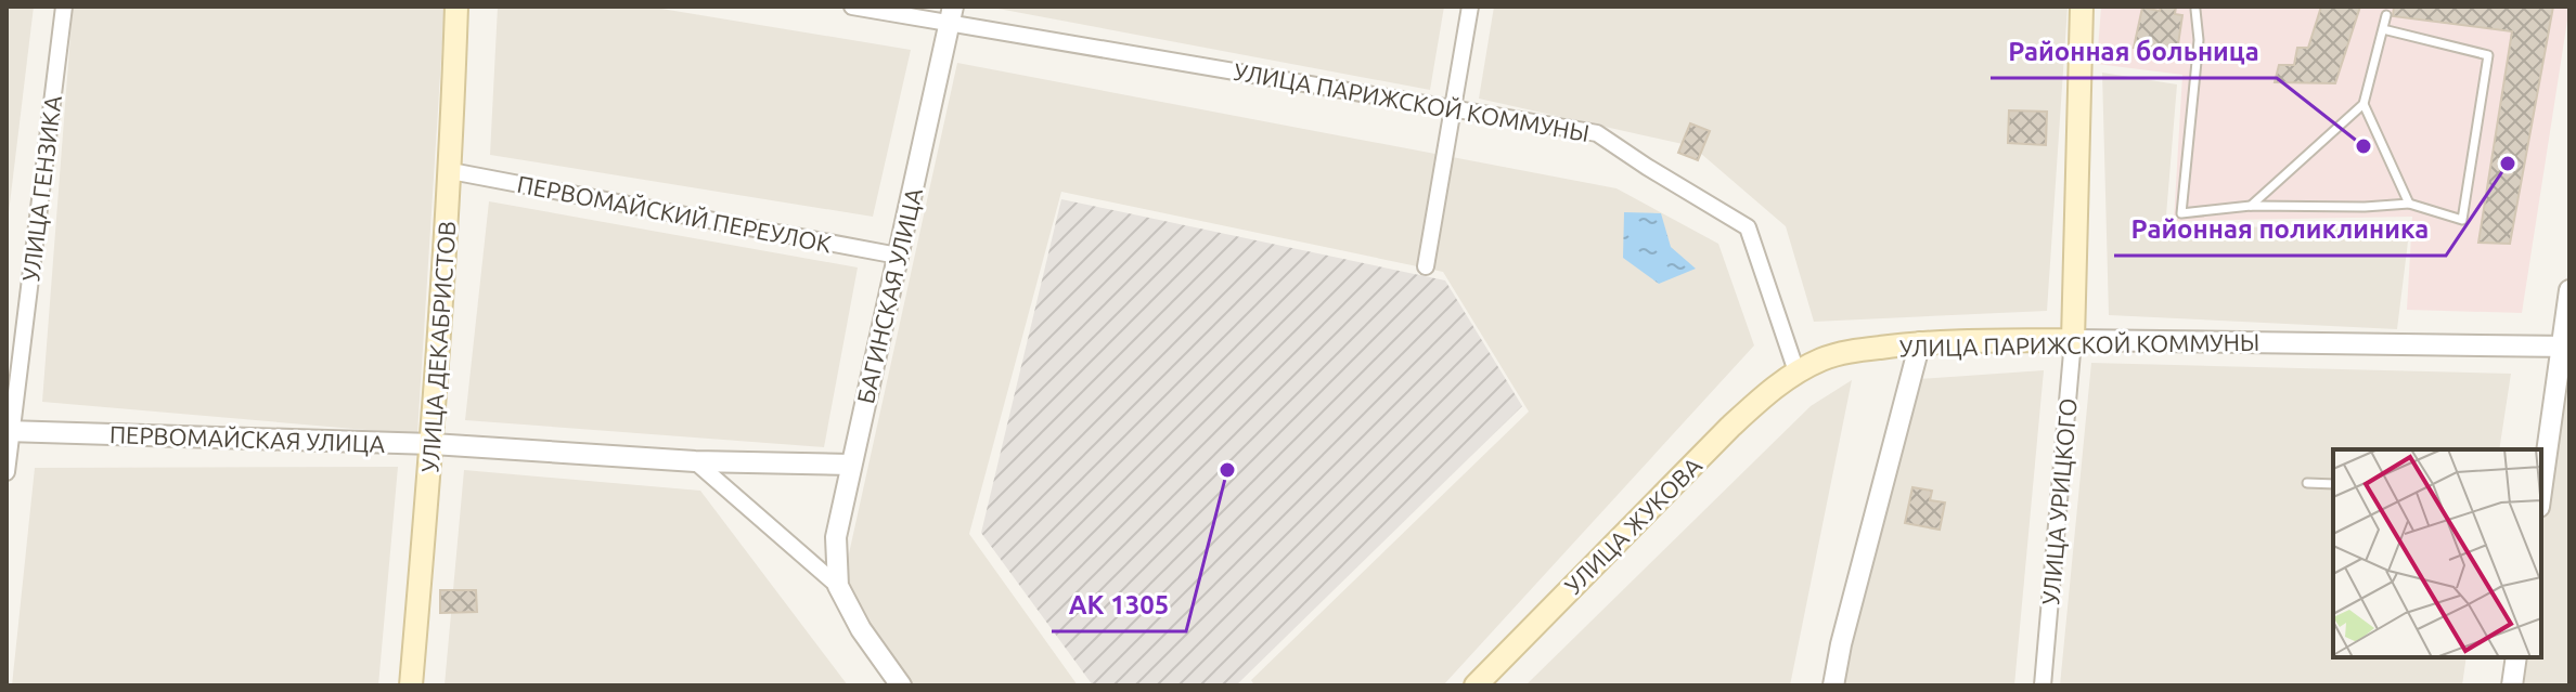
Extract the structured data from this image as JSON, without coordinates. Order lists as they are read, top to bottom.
{
  "streets": {
    "main road": [
      "УЛИЦА ПАРИЖСКОЙ КОММУНЫ",
      "УЛИЦА ДЕКАБРИСТОВ",
      "УЛИЦА УРИЦКОГО",
      "УЛИЦА ЖУКОВА"
    ],
    "street": [
      "УЛИЦА ГЕНЗИКА",
      "ПЕРВОМАЙСКИЙ ПЕРЕУЛОК",
      "БАГИНСКАЯ УЛИЦА",
      "ПЕРВОМАЙСКАЯ УЛИЦА"
    ]
  },
  "crossings": [
    ["УЛИЦА ПАРИЖСКОЙ КОММУНЫ", "БАГИНСКАЯ УЛИЦА"],
    ["УЛИЦА ПАРИЖСКОЙ КОММУНЫ", "УЛИЦА УРИЦКОГО"],
    ["УЛИЦА ПАРИЖСКОЙ КОММУНЫ", "УЛИЦА ЖУКОВА"],
    ["УЛИЦА ГЕНЗИКА", "ПЕРВОМАЙСКАЯ УЛИЦА"],
    ["ПЕРВОМАЙСКИЙ ПЕРЕУЛОК", "БАГИНСКАЯ УЛИЦА"],
    ["ПЕРВОМАЙСКИЙ ПЕРЕУЛОК", "УЛИЦА ДЕКАБРИСТОВ"],
    ["БАГИНСКАЯ УЛИЦА", "ПЕРВОМАЙСКАЯ УЛИЦА"],
    ["УЛИЦА ДЕКАБРИСТОВ", "ПЕРВОМАЙСКАЯ УЛИЦА"]
  ],
  "places": ["Районная больница", "Районная поликлиника", "АК 1305"]
}
